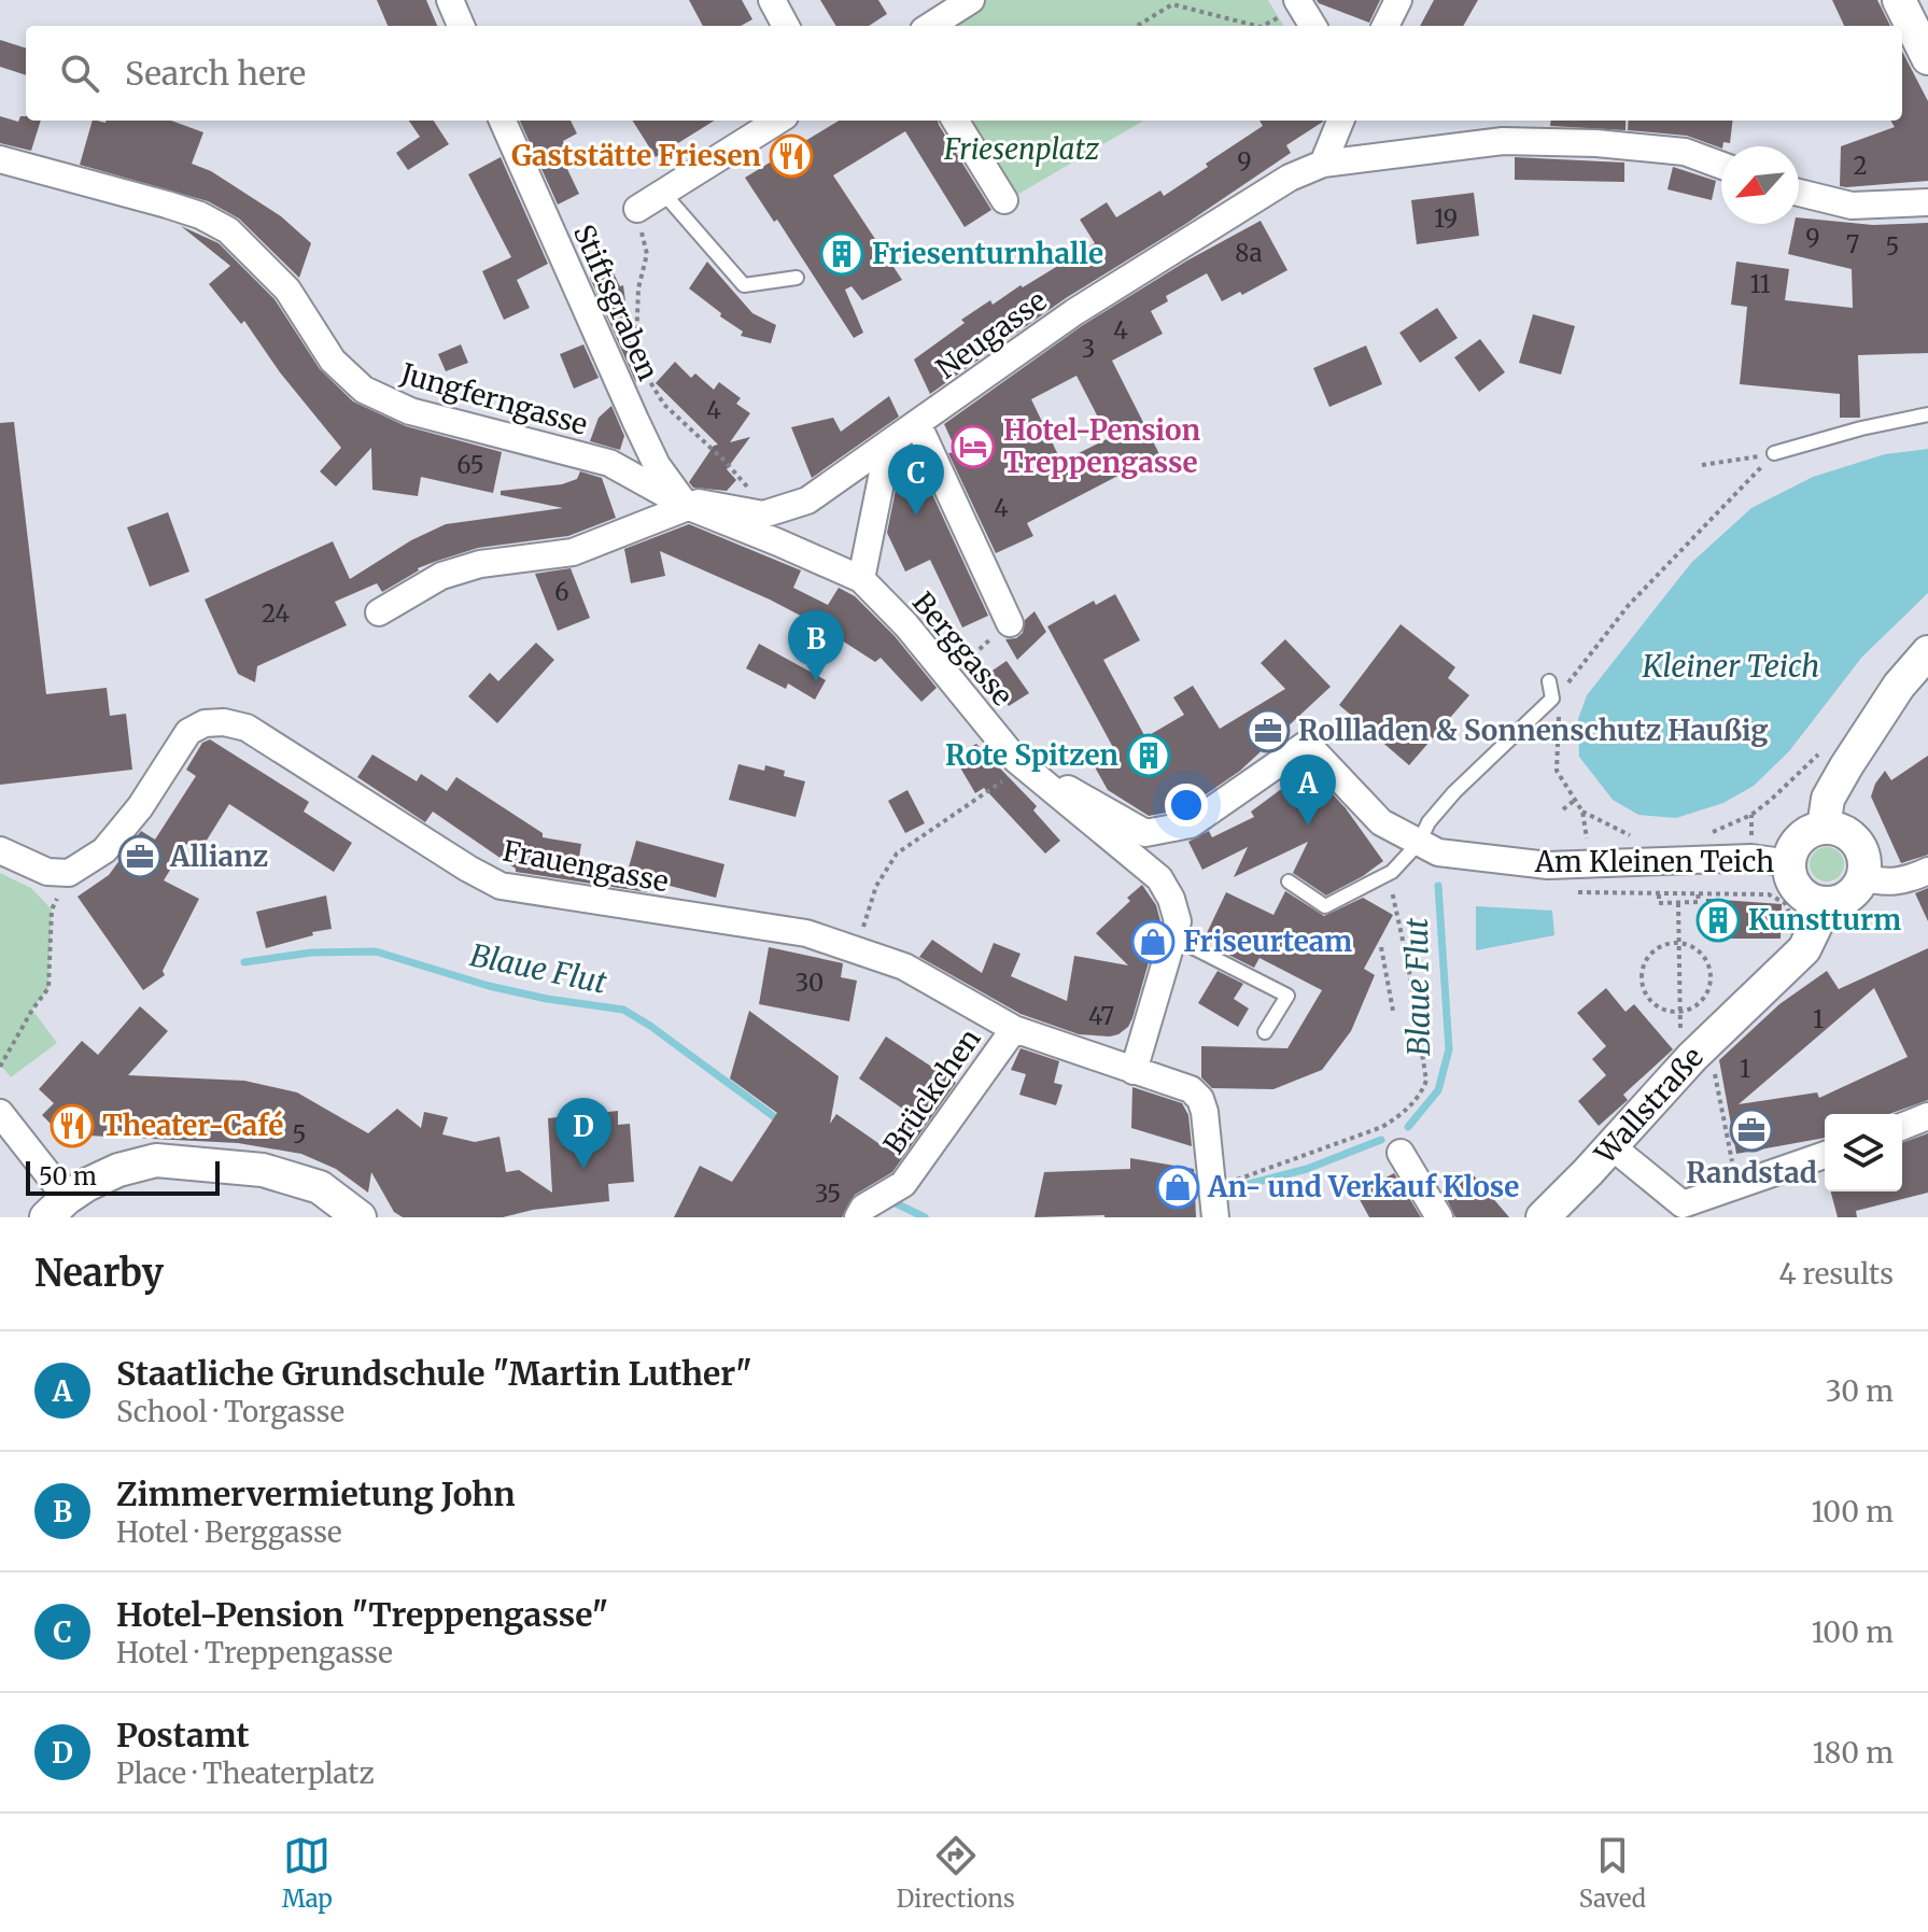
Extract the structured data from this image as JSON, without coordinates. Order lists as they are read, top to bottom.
{
  "streets": {
    "street": [
      "Stiftsgraben",
      "Neugasse",
      "Jungferngasse",
      "Berggasse",
      "Am Kleinen Teich",
      "Frauengasse",
      "Brückchen",
      "Wallstraße"
    ]
  },
  "crossings": [
    ["Stiftsgraben", "Neugasse"],
    ["Stiftsgraben", "Jungferngasse"],
    ["Stiftsgraben", "Berggasse"],
    ["Neugasse", "Jungferngasse"],
    ["Neugasse", "Berggasse"],
    ["Jungferngasse", "Berggasse"],
    ["Berggasse", "Am Kleinen Teich"],
    ["Am Kleinen Teich", "Wallstraße"],
    ["Frauengasse", "Brückchen"]
  ],
  "water": ["Kleiner Teich", "Blaue Flut"],
  "parks": ["Friesenplatz"],
  "places": {
    "restaurant": ["Gaststätte Friesen", "Theater-Café"],
    "building": ["Friesenturnhalle", "Rote Spitzen", "Kunstturm"],
    "hotel": ["Hotel-Pension Treppengasse"],
    "office": ["Rollladen & Sonnenschutz Haußig", "Allianz", "Randstad"],
    "shop": ["Friseurteam", "An- und Verkauf Klose"]
  },
  "house_numbers": [
    "9",
    "2",
    "19",
    "9",
    "7",
    "5",
    "8a",
    "11",
    "4",
    "3",
    "4",
    "65",
    "4",
    "6",
    "24",
    "30",
    "47",
    "1",
    "1",
    "5",
    "35"
  ],
  "scale_bar": "50 m",
  "north": "bottom left",
  "page": {
    "search": "Search here",
    "pins": [
      "C",
      "B",
      "A",
      "D"
    ],
    "scale": "50 m",
    "heading": ["Nearby", "4 results"],
    "list": [
      {
        "mark": "A",
        "name": "Staatliche Grundschule \"Martin Luther\"",
        "note": "School · Torgasse",
        "value": "30 m"
      },
      {
        "mark": "B",
        "name": "Zimmervermietung John",
        "note": "Hotel · Berggasse",
        "value": "100 m"
      },
      {
        "mark": "C",
        "name": "Hotel-Pension \"Treppengasse\"",
        "note": "Hotel · Treppengasse",
        "value": "100 m"
      },
      {
        "mark": "D",
        "name": "Postamt",
        "note": "Place · Theaterplatz",
        "value": "180 m"
      }
    ],
    "nav": ["Map", "Directions", "Saved"]
  }
}
